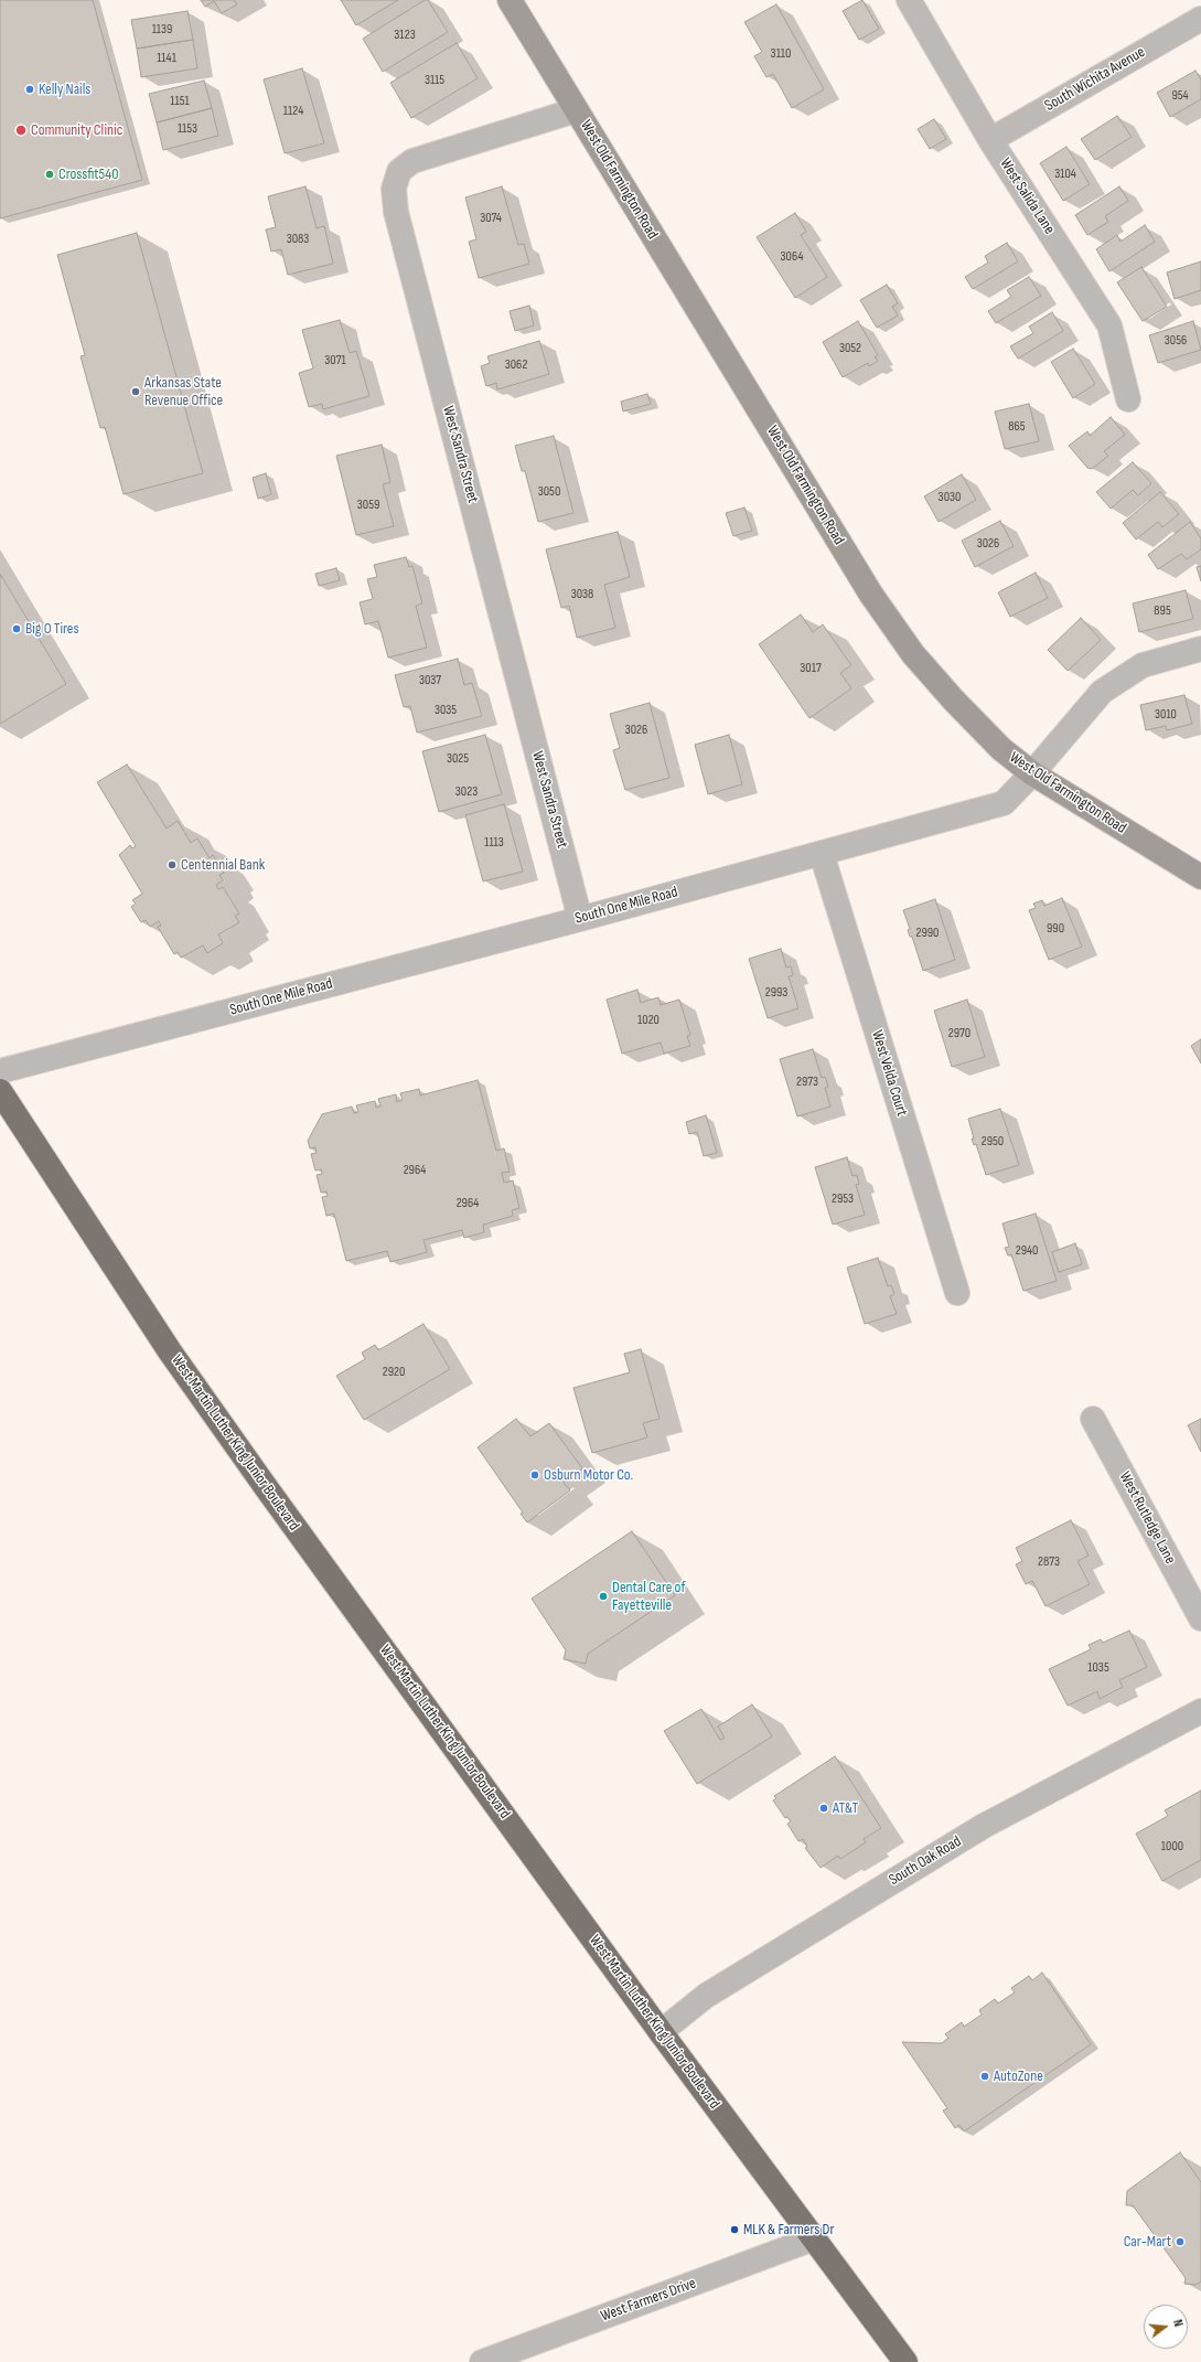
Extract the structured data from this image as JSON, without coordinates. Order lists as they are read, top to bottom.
{
  "streets": {
    "highway": ["West Martin Luther King Junior Boulevard"],
    "street": [
      "South Wichita Avenue",
      "West Old Farmington Road",
      "West Salida Lane",
      "West Sandra Street",
      "South One Mile Road",
      "West Velda Court",
      "West Rutledge Lane",
      "South Oak Road",
      "West Farmers Drive"
    ]
  },
  "crossings": [
    ["South Wichita Avenue", "West Salida Lane"],
    ["West Old Farmington Road", "West Sandra Street"],
    ["West Old Farmington Road", "South One Mile Road"],
    ["West Sandra Street", "South One Mile Road"],
    ["South One Mile Road", "West Velda Court"],
    ["West Martin Luther King Junior Boulevard", "South Oak Road"],
    ["West Martin Luther King Junior Boulevard", "West Farmers Drive"]
  ],
  "places": [
    "Kelly Nails",
    "Community Clinic",
    "Crossfit540",
    "Arkansas State Revenue Office",
    "Big O Tires",
    "Centennial Bank",
    "Osburn Motor Co.",
    "Dental Care of Fayetteville",
    "AT&T",
    "AutoZone",
    "MLK & Farmers Dr",
    "Car-Mart"
  ],
  "house_numbers": [
    "1139",
    "3123",
    "3110",
    "1141",
    "3115",
    "954",
    "1151",
    "1124",
    "1153",
    "3104",
    "3074",
    "3083",
    "3064",
    "3056",
    "3052",
    "3071",
    "3062",
    "865",
    "3050",
    "3030",
    "3059",
    "3026",
    "3038",
    "895",
    "3017",
    "3037",
    "3035",
    "3010",
    "3026",
    "3025",
    "3023",
    "1113",
    "990",
    "2990",
    "2993",
    "1020",
    "2970",
    "2973",
    "2950",
    "2964",
    "2953",
    "2964",
    "2940",
    "2920",
    "2873",
    "1035",
    "1000"
  ],
  "north": "right"
}
